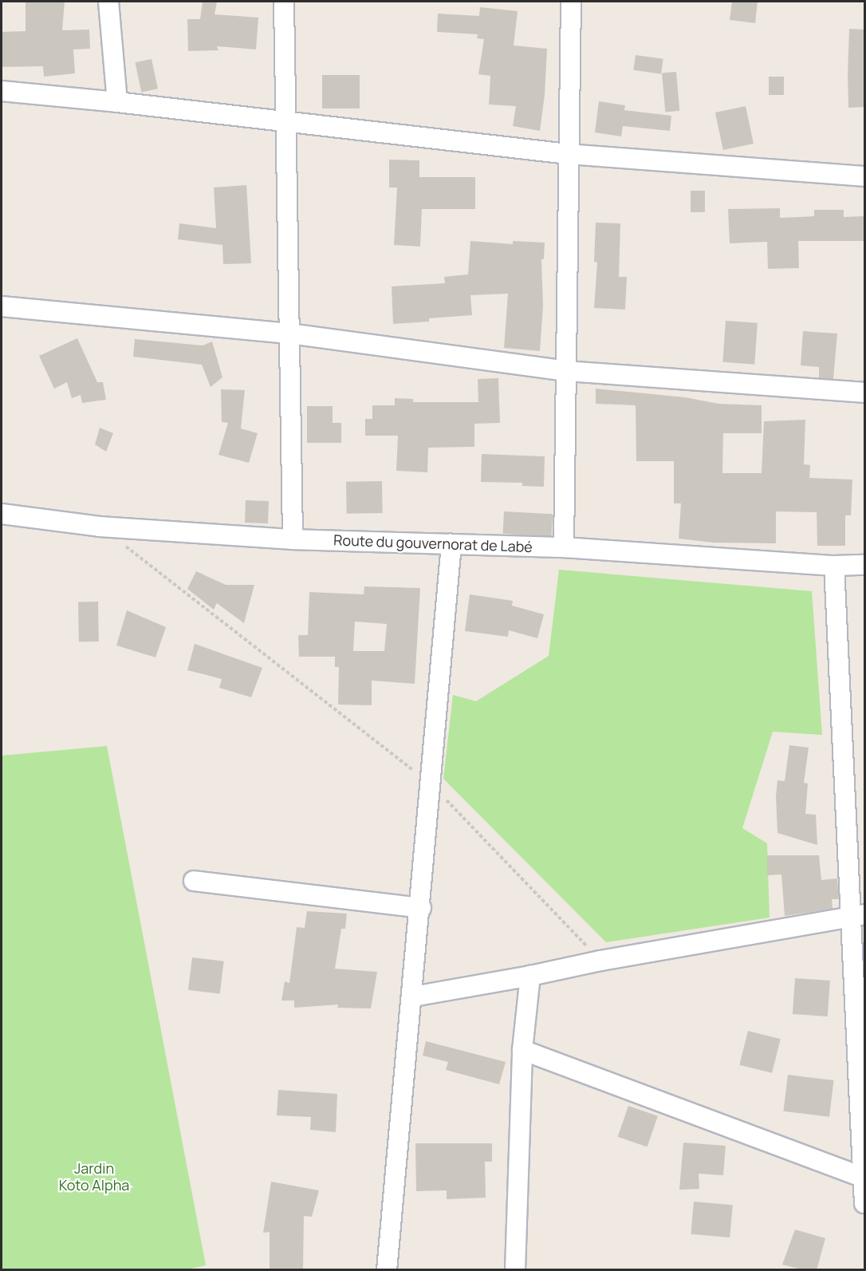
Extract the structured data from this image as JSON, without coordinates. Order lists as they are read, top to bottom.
{
  "streets": {
    "street": ["Route du gouvernorat de Labé"]
  },
  "parks": ["Jardin Koto Alpha"]
}
